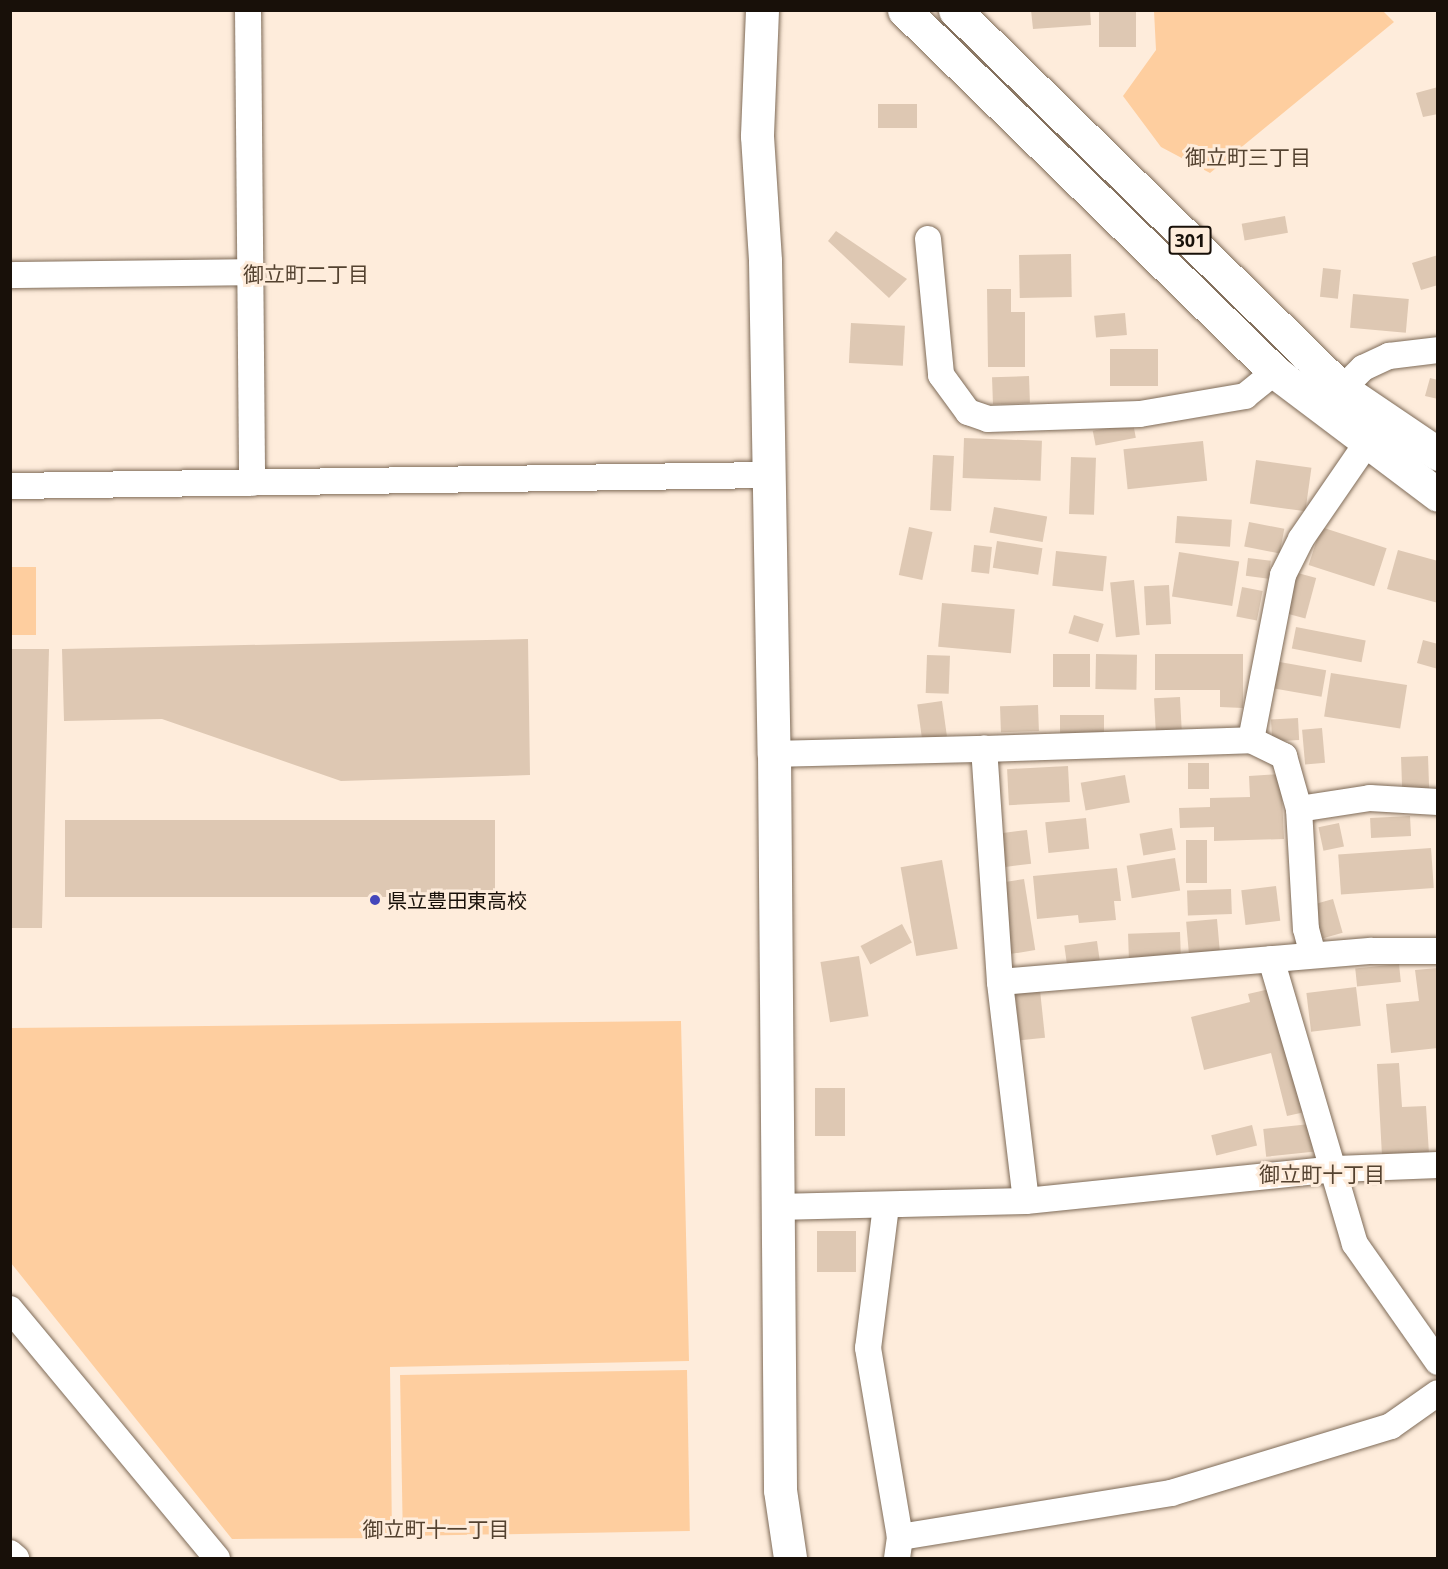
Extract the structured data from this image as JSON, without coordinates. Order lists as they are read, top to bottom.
{
  "streets": {
    "main road": ["301"]
  },
  "districts": [
    "御立町三丁目",
    "御立町二丁目",
    "御立町十丁目",
    "御立町十一丁目"
  ],
  "places": ["県立豊田東高校"]
}
